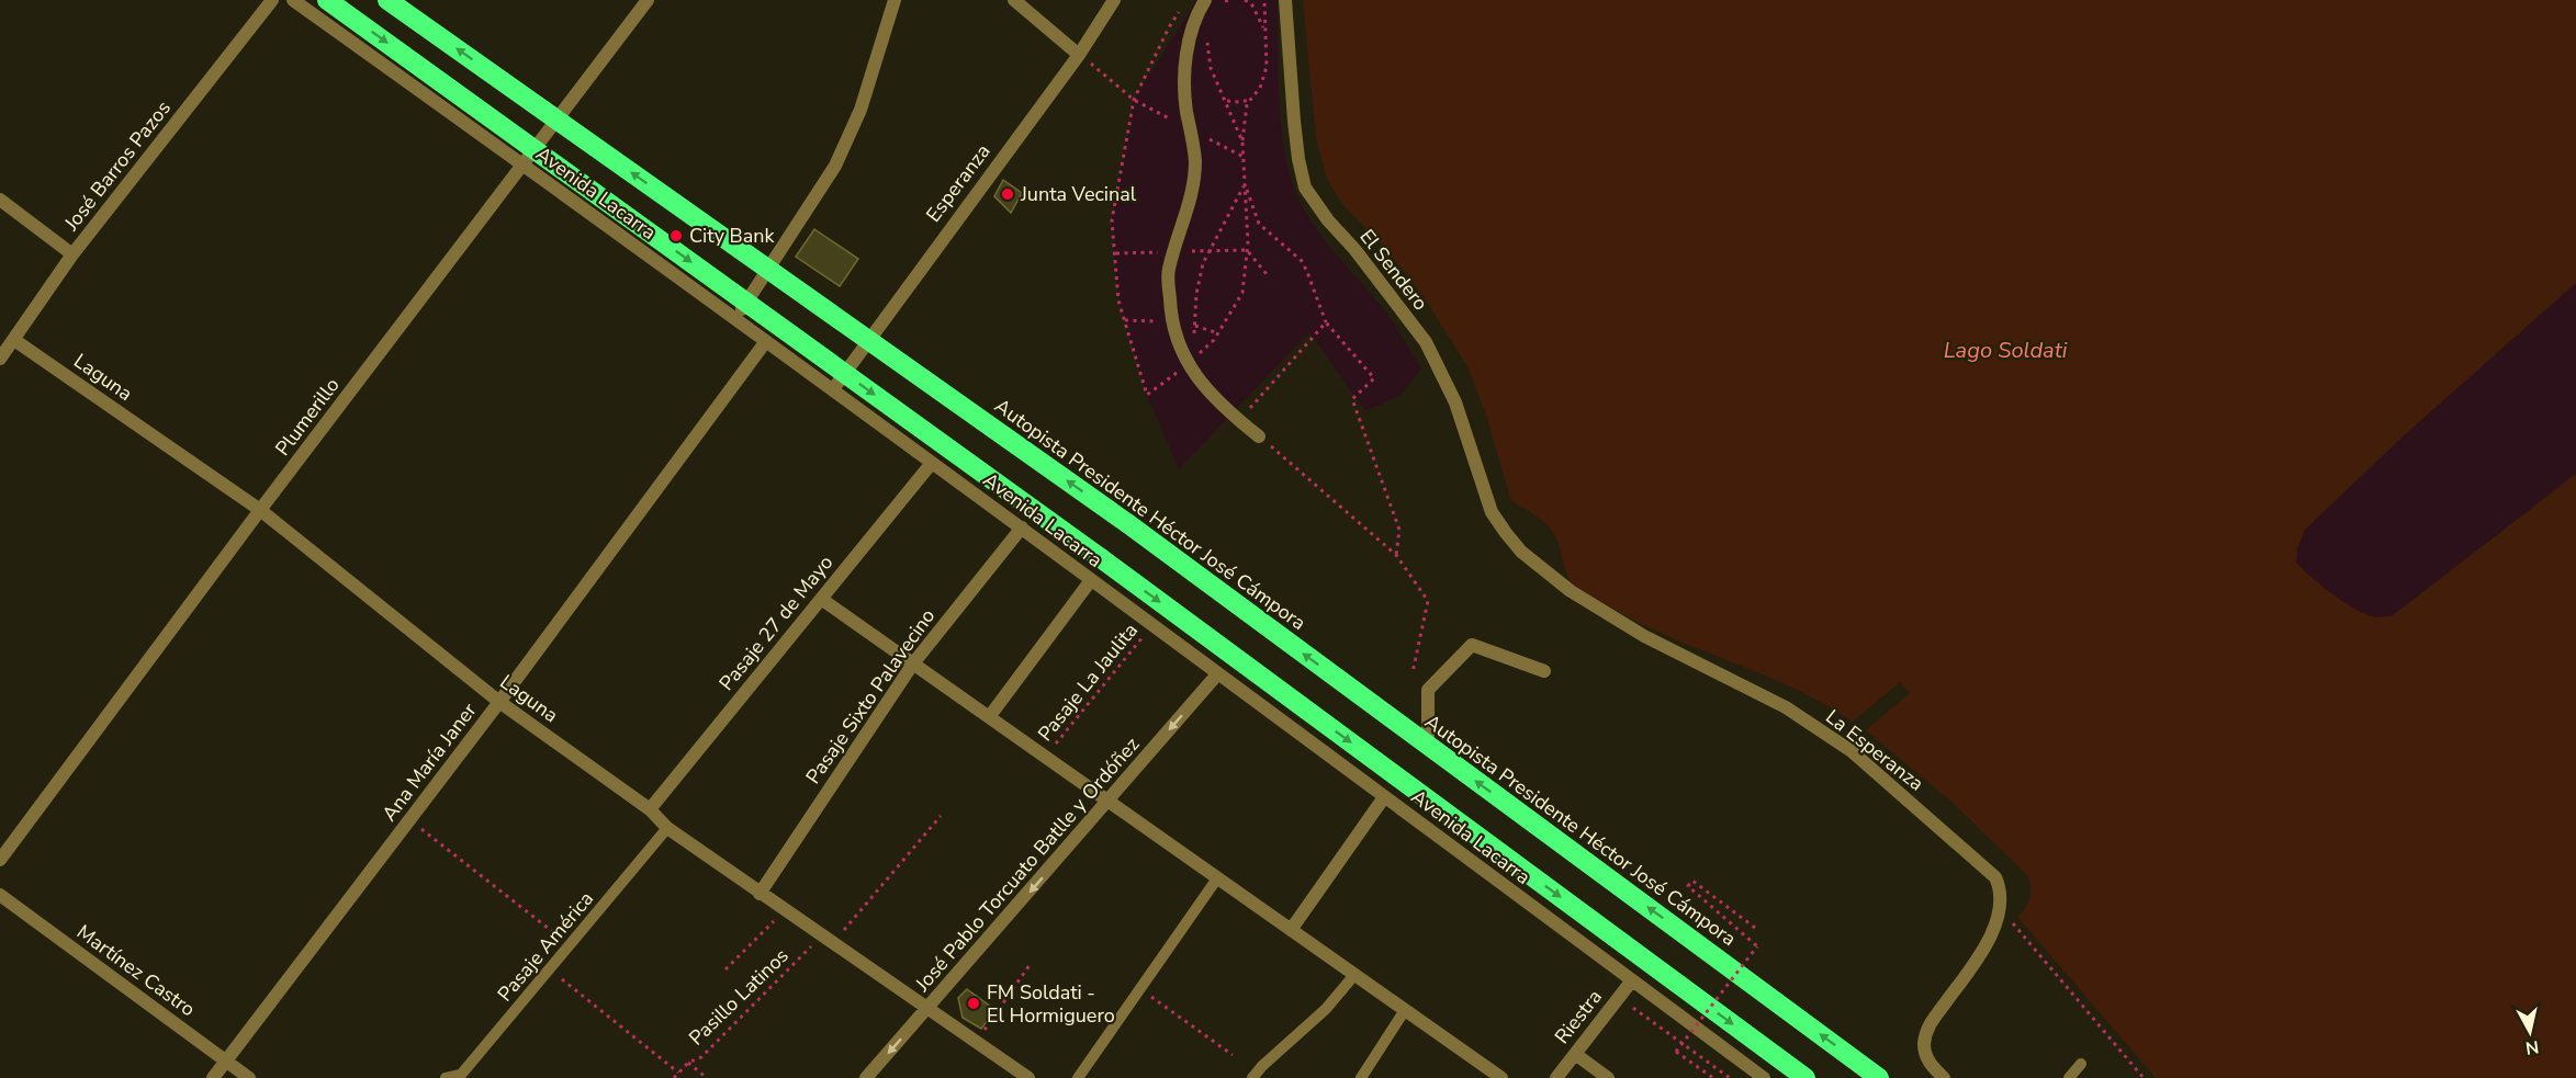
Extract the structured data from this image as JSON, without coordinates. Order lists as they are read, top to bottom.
{
  "streets": {
    "highway": ["Autopista Presidente Héctor José Cámpora"],
    "street": [
      "José Barros Pazos",
      "Esperanza",
      "Avenida Lacarra",
      "El Sendero",
      "Laguna",
      "Plumerillo",
      "Pasaje 27 de Mayo",
      "Pasaje Sixto Palavecino",
      "La Esperanza",
      "Ana María Janer",
      "José Pablo Torcuato Batlle y Ordóñez",
      "Martínez Castro",
      "Riestra"
    ],
    "lane": ["Pasaje América"],
    "path": ["Pasaje La Jaulita", "Pasillo Latinos"]
  },
  "crossings": [
    ["José Barros Pazos", "Laguna"],
    ["Esperanza", "Avenida Lacarra"],
    ["Avenida Lacarra", "Plumerillo"],
    ["Avenida Lacarra", "Pasaje 27 de Mayo"],
    ["Avenida Lacarra", "Pasaje La Jaulita"],
    ["Avenida Lacarra", "Pasaje Sixto Palavecino"],
    ["Avenida Lacarra", "Ana María Janer"],
    ["Avenida Lacarra", "José Pablo Torcuato Batlle y Ordóñez"],
    ["Avenida Lacarra", "Riestra"],
    ["El Sendero", "La Esperanza"],
    ["Laguna", "Plumerillo"],
    ["Laguna", "Pasaje 27 de Mayo"],
    ["Laguna", "Pasaje Sixto Palavecino"],
    ["Laguna", "Ana María Janer"],
    ["Laguna", "José Pablo Torcuato Batlle y Ordóñez"],
    ["Laguna", "Pasaje América"],
    ["Laguna", "Pasillo Latinos"],
    ["Ana María Janer", "Martínez Castro"]
  ],
  "one_way": ["José Pablo Torcuato Batlle y Ordóñez"],
  "water": ["Lago Soldati"],
  "places": ["Junta Vecinal", "City Bank", "FM Soldati - El Hormiguero"],
  "north": "bottom"
}
